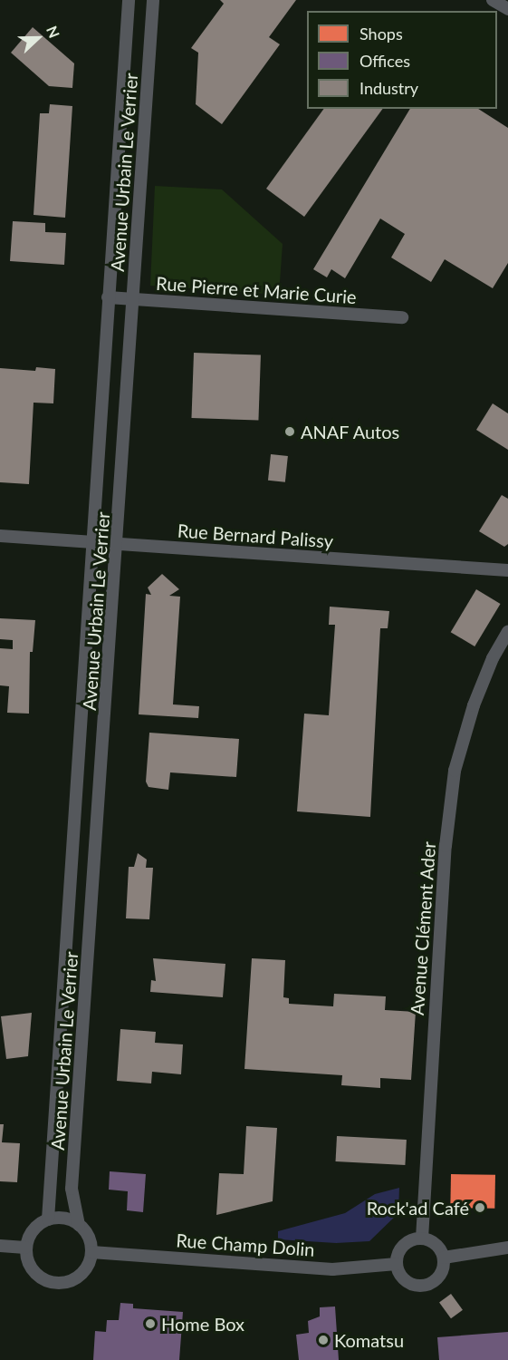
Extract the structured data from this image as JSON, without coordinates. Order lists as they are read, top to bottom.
{
  "streets": {
    "street": [
      "Avenue Urbain Le Verrier",
      "Rue Pierre et Marie Curie",
      "Rue Bernard Palissy",
      "Avenue Clément Ader",
      "Rue Champ Dolin"
    ]
  },
  "crossings": [
    ["Avenue Urbain Le Verrier", "Rue Pierre et Marie Curie"],
    ["Avenue Urbain Le Verrier", "Rue Bernard Palissy"],
    ["Avenue Urbain Le Verrier", "Rue Champ Dolin"],
    ["Avenue Clément Ader", "Rue Champ Dolin"]
  ],
  "places": [
    "ANAF Autos",
    "Rock'ad Café",
    "Home Box",
    "Komatsu"
  ],
  "legend": ["Shops", "Offices", "Industry"],
  "north": "right"
}
